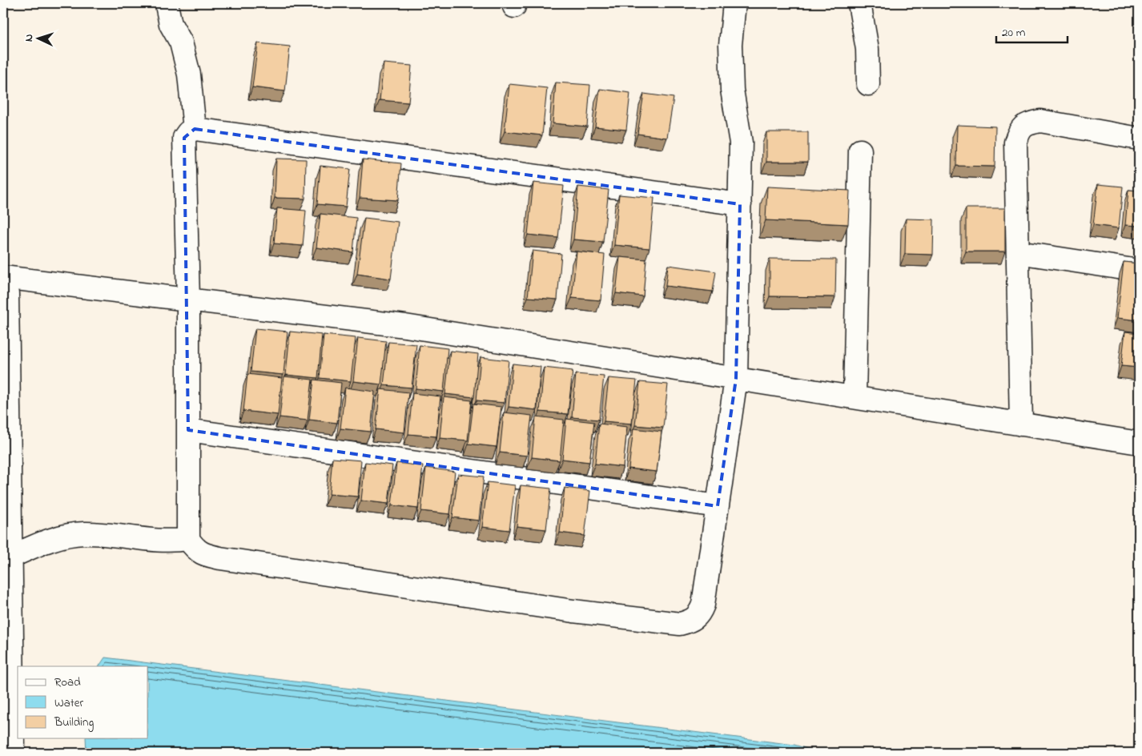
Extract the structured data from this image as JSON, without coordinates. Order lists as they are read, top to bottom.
{
  "legend": ["Road", "Water", "Building"],
  "scale_bar": "20 m",
  "north": "left"
}
